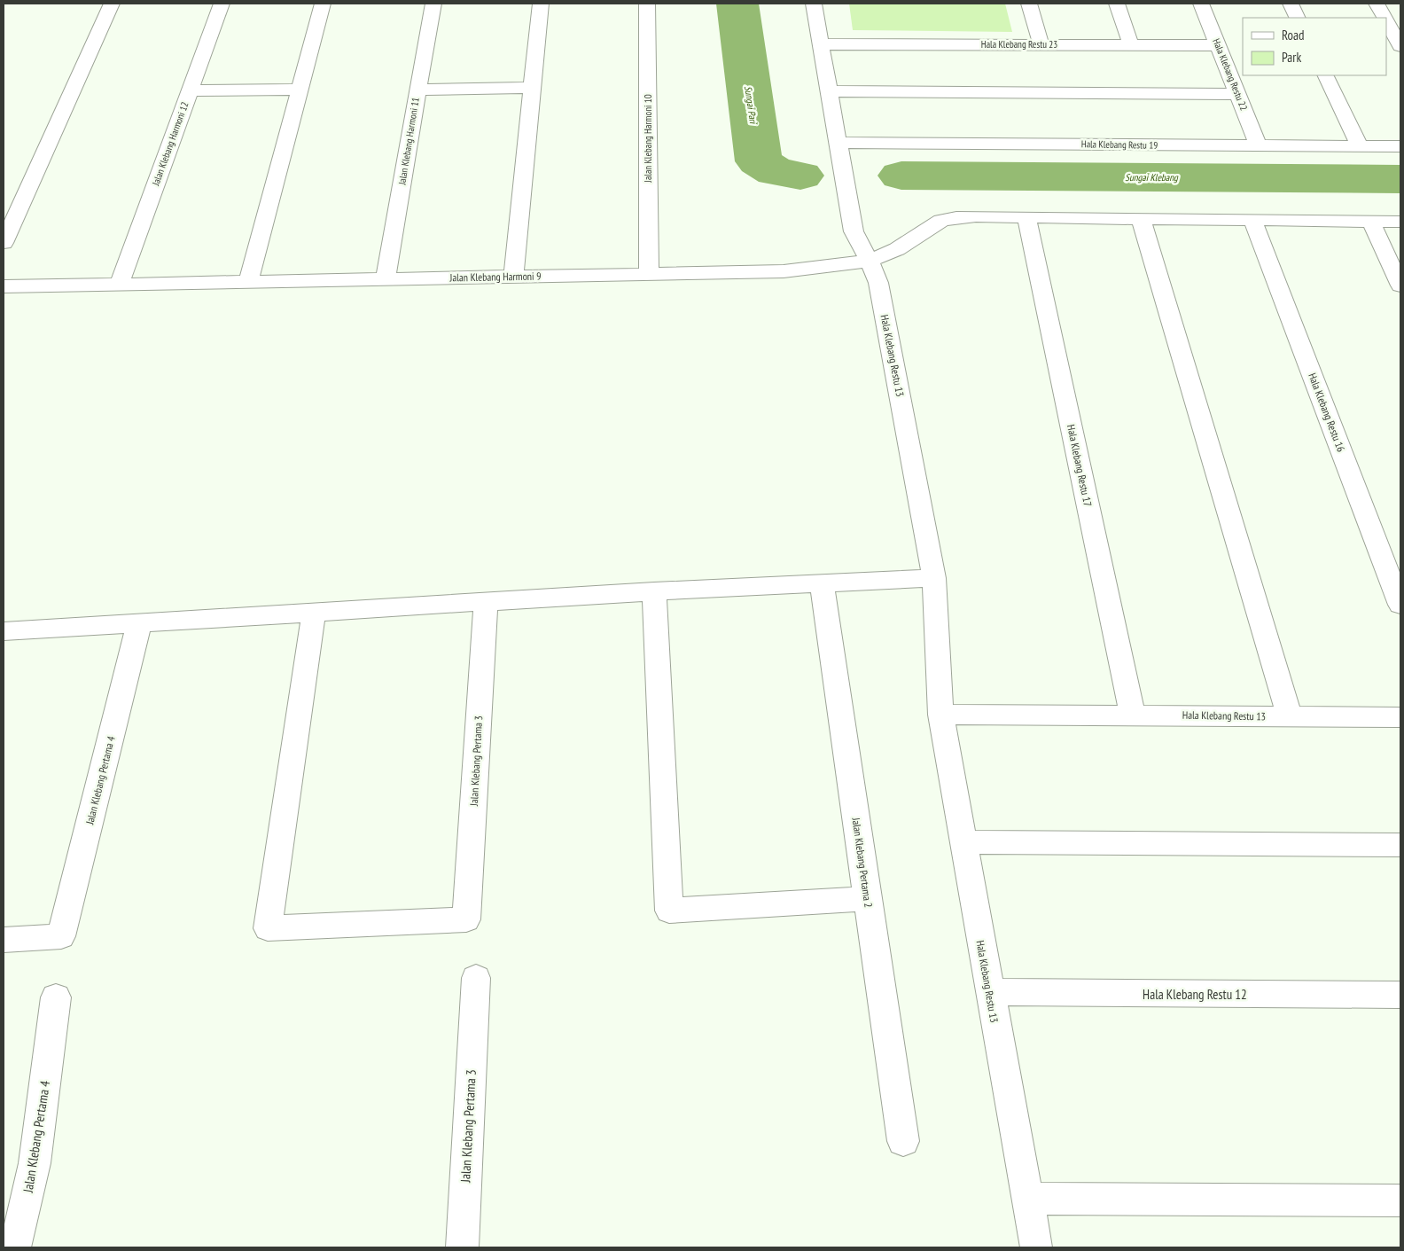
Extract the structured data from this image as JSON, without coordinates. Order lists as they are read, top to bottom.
{
  "streets": {
    "street": [
      "Hala Klebang Restu 23",
      "Hala Klebang Restu 22",
      "Jalan Klebang Harmoni 10",
      "Jalan Klebang Harmoni 11",
      "Jalan Klebang Harmoni 12",
      "Hala Klebang Restu 19",
      "Jalan Klebang Harmoni 9",
      "Hala Klebang Restu 13",
      "Hala Klebang Restu 16",
      "Hala Klebang Restu 17",
      "Jalan Klebang Pertama 3",
      "Jalan Klebang Pertama 4",
      "Jalan Klebang Pertama 2",
      "Hala Klebang Restu 12"
    ]
  },
  "crossings": [
    ["Hala Klebang Restu 23", "Hala Klebang Restu 22"],
    ["Hala Klebang Restu 23", "Hala Klebang Restu 13"],
    ["Hala Klebang Restu 22", "Hala Klebang Restu 19"],
    ["Jalan Klebang Harmoni 10", "Jalan Klebang Harmoni 9"],
    ["Jalan Klebang Harmoni 11", "Jalan Klebang Harmoni 9"],
    ["Jalan Klebang Harmoni 12", "Jalan Klebang Harmoni 9"],
    ["Hala Klebang Restu 19", "Hala Klebang Restu 13"],
    ["Jalan Klebang Harmoni 9", "Hala Klebang Restu 13"],
    ["Jalan Klebang Harmoni 9", "Hala Klebang Restu 16"],
    ["Jalan Klebang Harmoni 9", "Hala Klebang Restu 17"],
    ["Hala Klebang Restu 13", "Hala Klebang Restu 17"],
    ["Hala Klebang Restu 13", "Hala Klebang Restu 12"]
  ],
  "water": ["Sungai Pari", "Sungai Klebang"],
  "legend": ["Road", "Park"]
}
